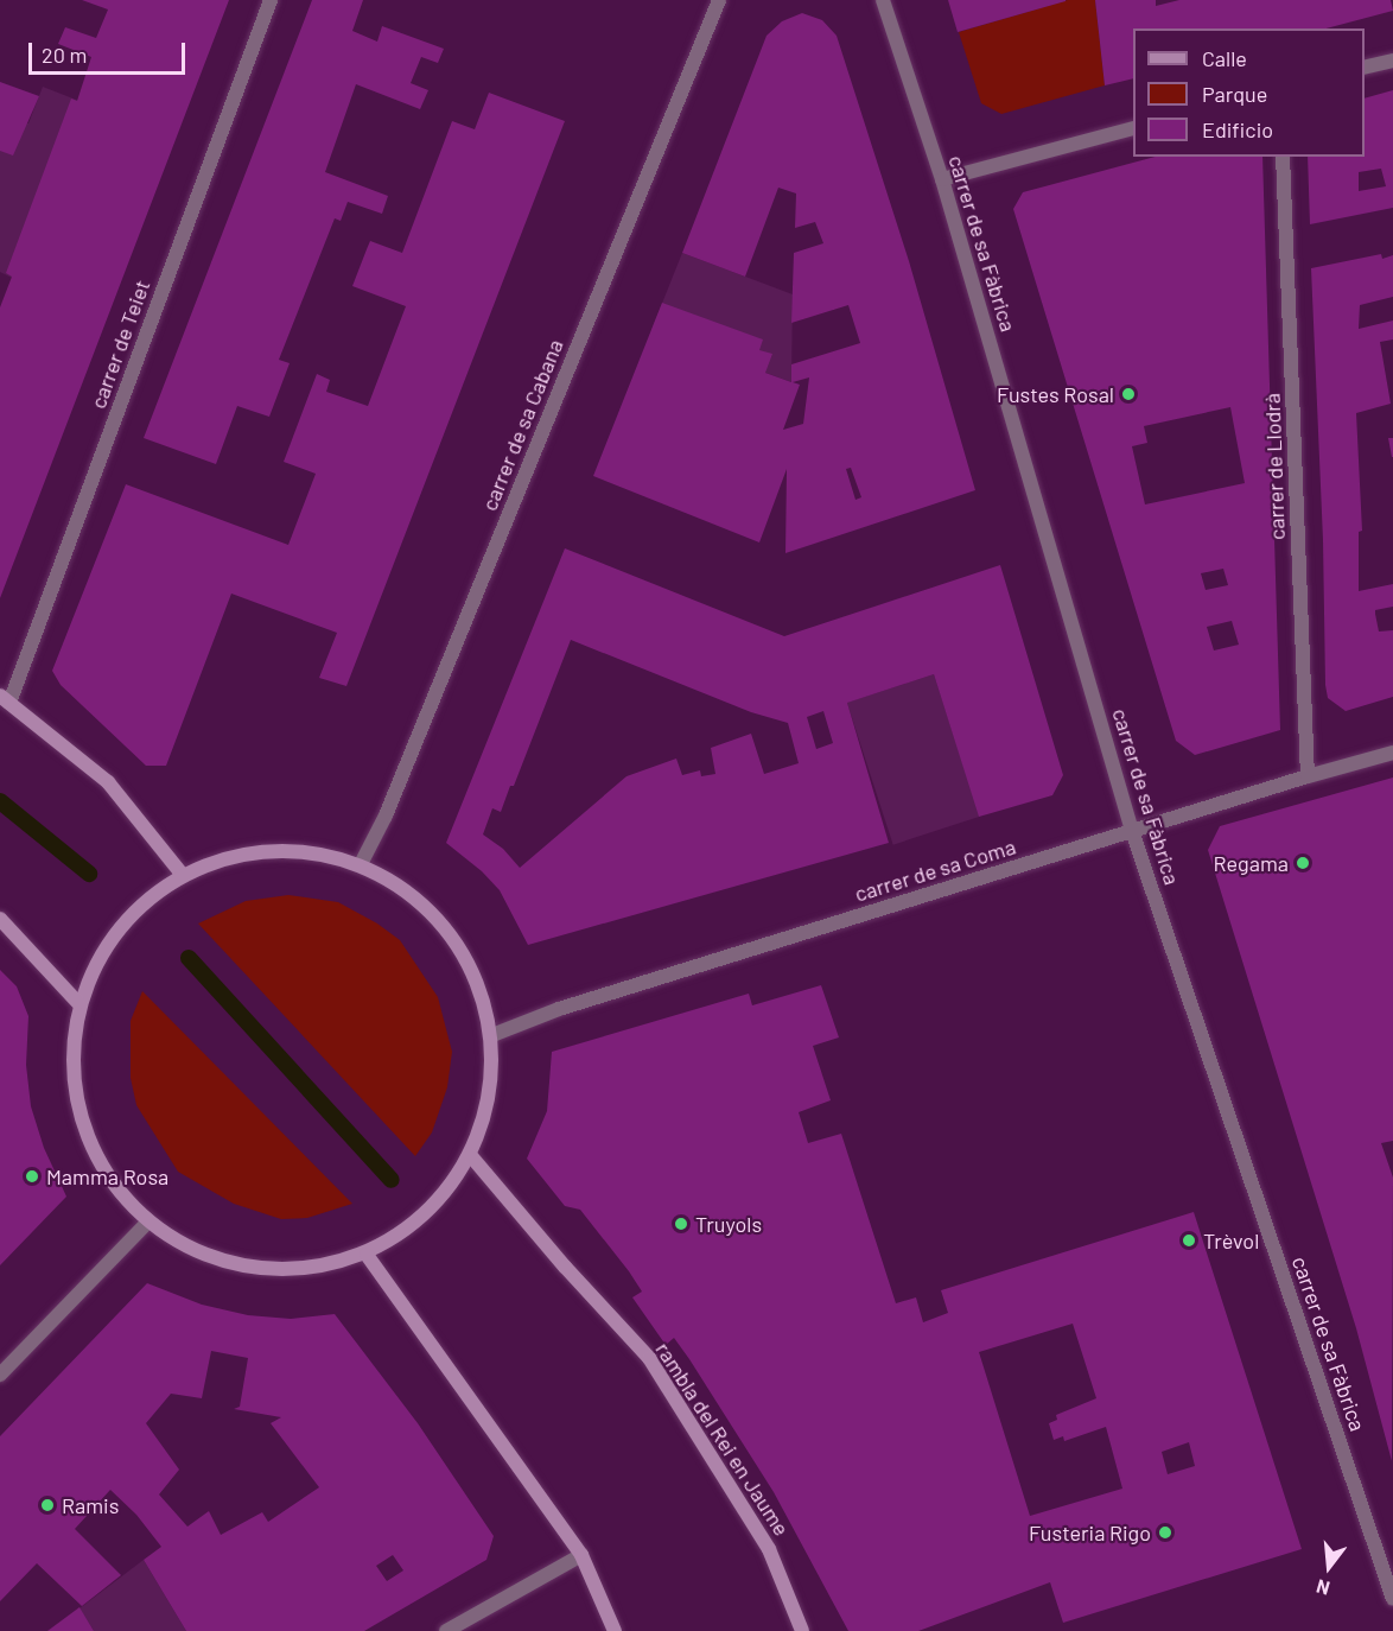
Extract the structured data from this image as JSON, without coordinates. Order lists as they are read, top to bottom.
{
  "streets": {
    "main road": ["rambla del Rei en Jaume"],
    "street": [
      "carrer de sa Fàbrica",
      "carrer de Teiet",
      "carrer de sa Cabana",
      "carrer de Llodrà",
      "carrer de sa Coma"
    ]
  },
  "crossings": [
    ["carrer de sa Fàbrica", "carrer de sa Coma"],
    ["carrer de Llodrà", "carrer de sa Coma"]
  ],
  "places": [
    "Fustes Rosal",
    "Regama",
    "Mamma Rosa",
    "Truyols",
    "Trèvol",
    "Ramis",
    "Fusteria Rigo"
  ],
  "legend": ["Calle", "Parque", "Edificio"],
  "scale_bar": "20 m",
  "north": "bottom"
}
